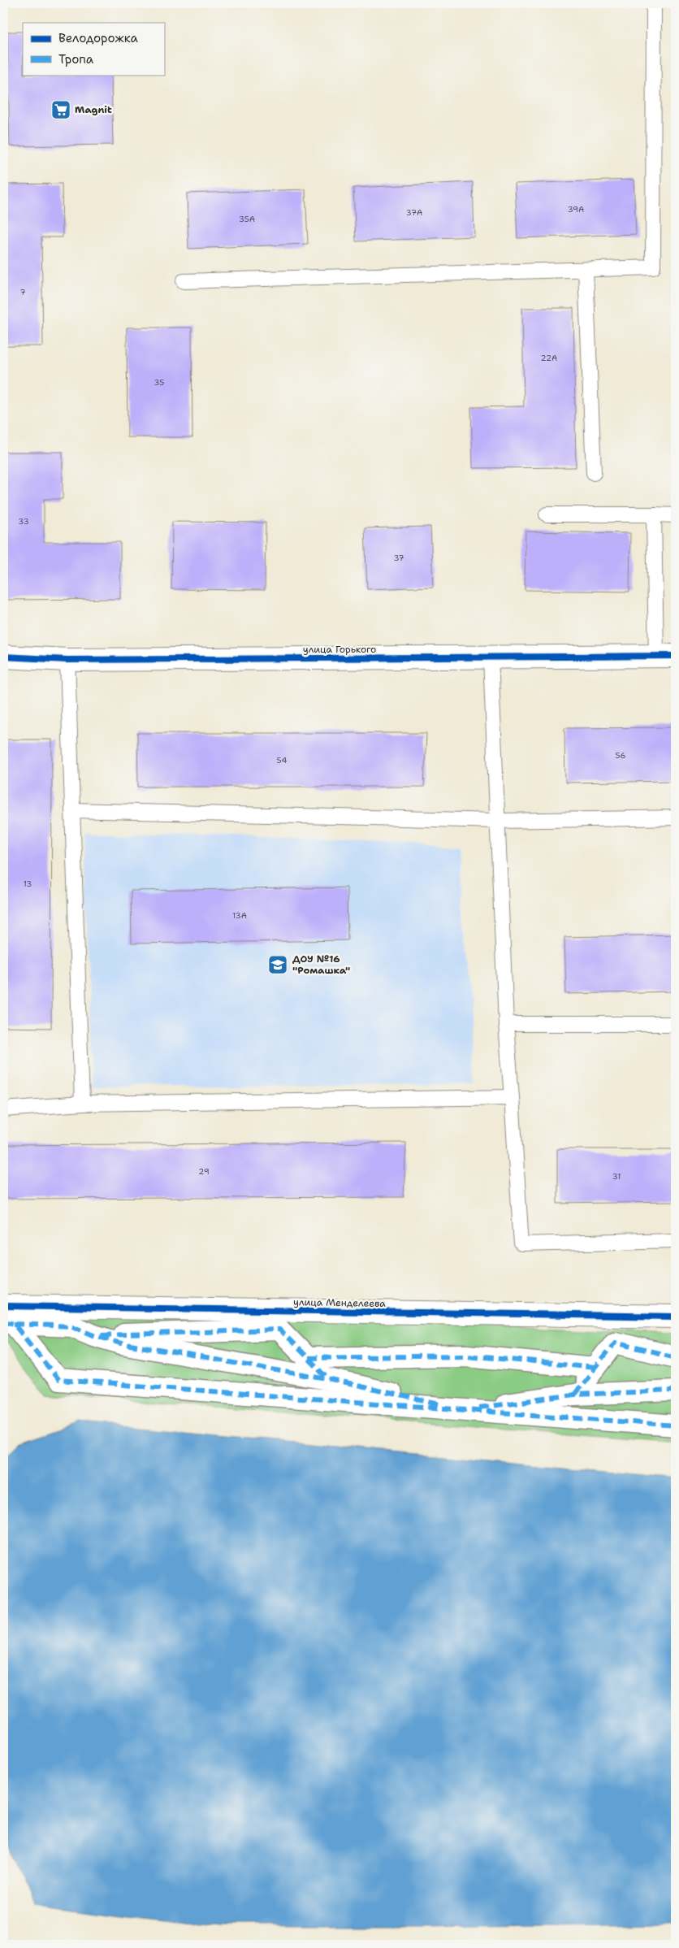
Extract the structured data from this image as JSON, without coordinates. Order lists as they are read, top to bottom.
{
  "streets": {
    "street": ["улица Горького", "улица Менделеева"]
  },
  "places": {
    "supermarket": ["Magnit"],
    "school or university": ["ДОУ №16 \"Ромашка\""]
  },
  "house_numbers": [
    "39А",
    "37А",
    "35А",
    "7",
    "22А",
    "35",
    "33",
    "37",
    "56",
    "54",
    "13",
    "13А",
    "29",
    "31"
  ],
  "legend": ["Велодорожка", "Тропа"]
}
